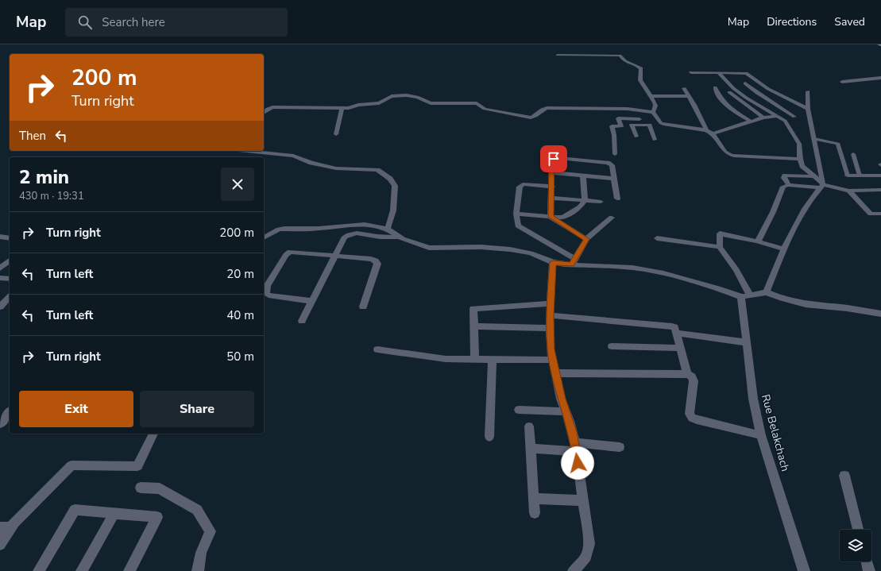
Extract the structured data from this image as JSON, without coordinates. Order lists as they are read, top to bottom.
{
  "streets": {
    "street": ["Rue Belakchach"]
  },
  "page": {
    "header": "Map",
    "search": "Search here",
    "nav": ["Map", "Directions", "Saved"],
    "turn": ["200 m", "Turn right"],
    "then": "Then",
    "heading": ["2 min", "430 m · 19:31"],
    "list": [
      {
        "name": "Turn right",
        "value": "200 m"
      },
      {
        "name": "Turn left",
        "value": "20 m"
      },
      {
        "name": "Turn left",
        "value": "40 m"
      },
      {
        "name": "Turn right",
        "value": "50 m"
      }
    ],
    "buttons": ["Exit", "Share"]
  }
}
